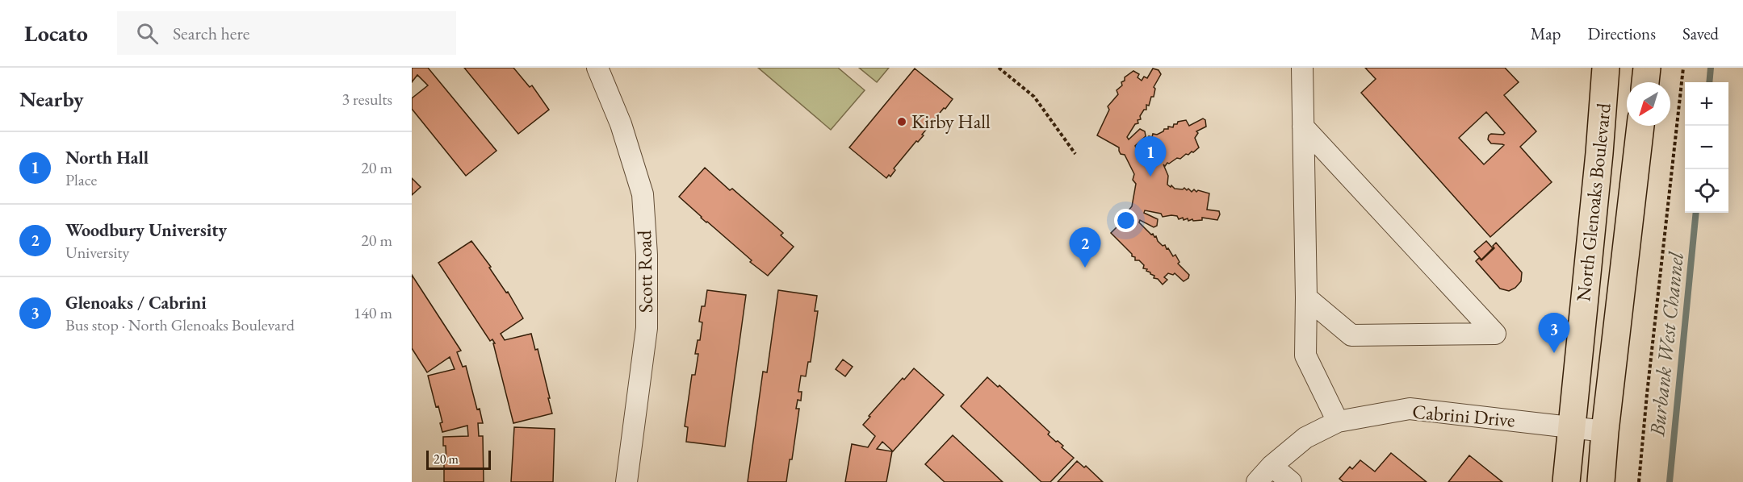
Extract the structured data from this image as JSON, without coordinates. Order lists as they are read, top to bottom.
{
  "streets": {
    "main road": ["North Glenoaks Boulevard"],
    "street": ["Scott Road", "Cabrini Drive"]
  },
  "crossings": [
    ["North Glenoaks Boulevard", "Cabrini Drive"]
  ],
  "water": ["Burbank West Channel"],
  "places": ["Kirby Hall"],
  "scale_bar": "20 m",
  "north": "bottom left",
  "page": {
    "header": "Locato",
    "search": "Search here",
    "nav": ["Map", "Directions", "Saved"],
    "heading": ["Nearby", "3 results"],
    "map_buttons": ["+", "−"],
    "list": [
      {
        "mark": "1",
        "name": "North Hall",
        "note": "Place",
        "value": "20 m"
      },
      {
        "mark": "2",
        "name": "Woodbury University",
        "note": "University",
        "value": "20 m"
      },
      {
        "mark": "3",
        "name": "Glenoaks / Cabrini",
        "note": "Bus stop · North Glenoaks Boulevard",
        "value": "140 m"
      }
    ],
    "pins": ["1", "2", "3"],
    "scale": "20 m"
  }
}
